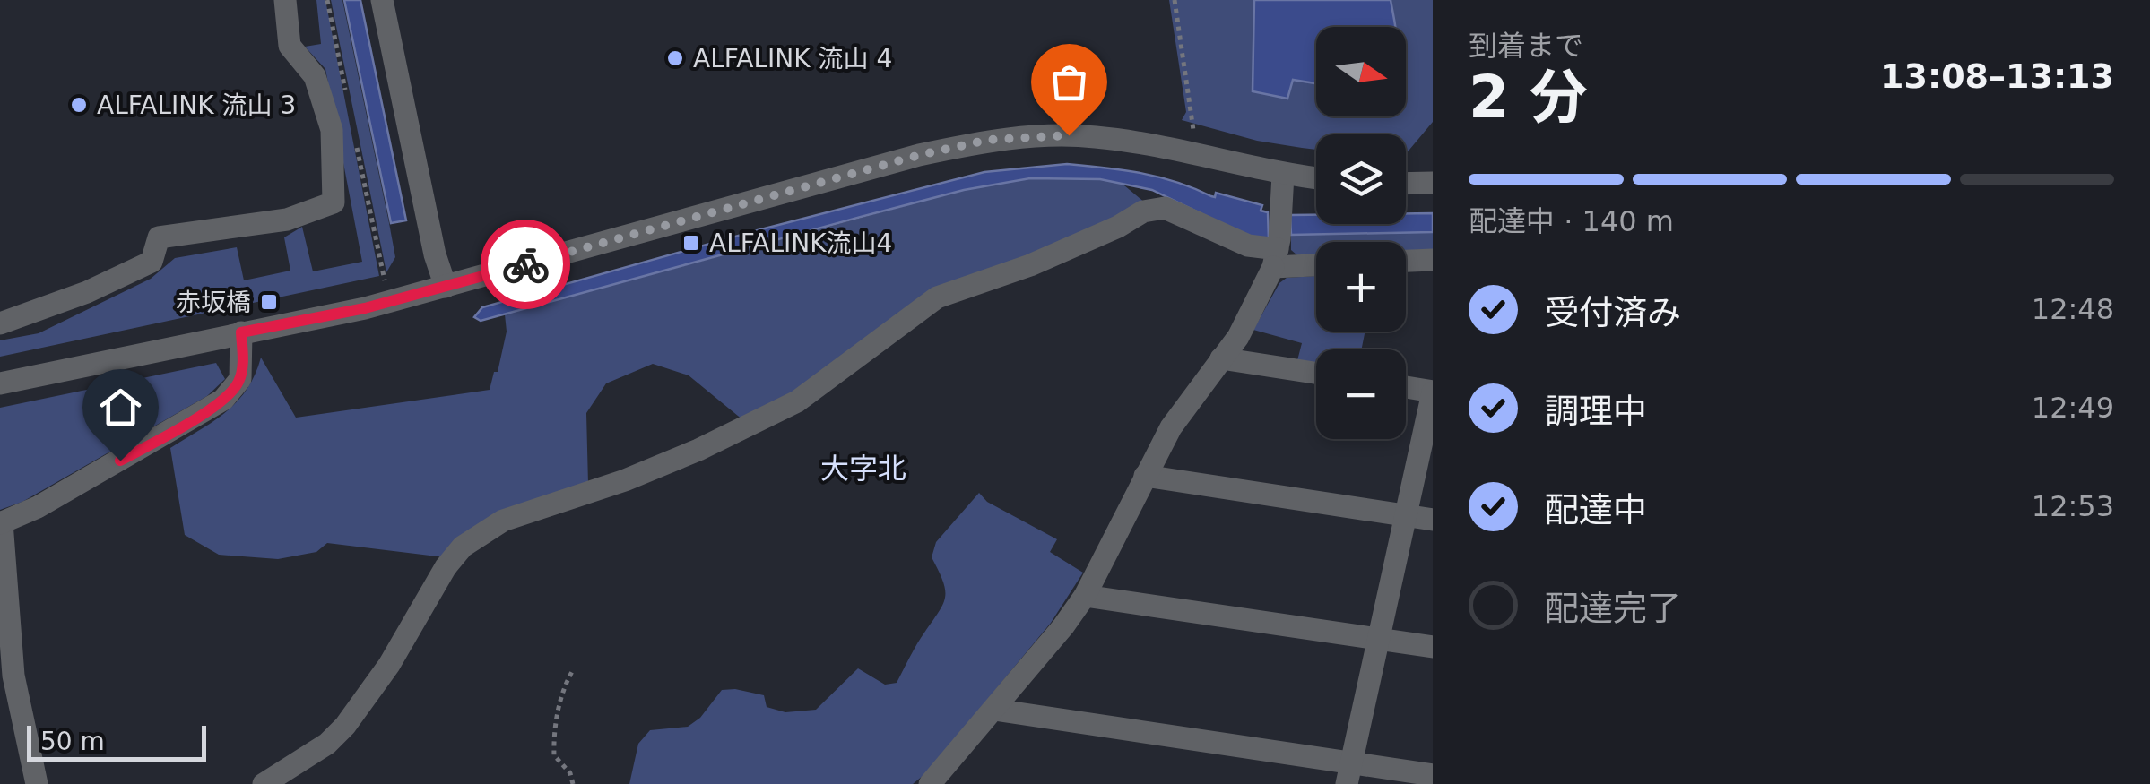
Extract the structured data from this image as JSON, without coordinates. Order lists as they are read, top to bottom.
{
  "districts": ["大字北"],
  "places": {
    "other": ["ALFALINK 流山 4", "ALFALINK 流山 3"],
    "transit": ["ALFALINK流山4", "赤坂橋"]
  },
  "scale_bar": "50 m",
  "north": "right",
  "page": {
    "heading": ["2 分", "到着まで", "13:08–13:13"],
    "map_buttons": ["+", "−"],
    "bar": "配達中 · 140 m",
    "list": [
      ["受付済み", "12:48"],
      ["調理中", "12:49"],
      ["配達中", "12:53"],
      "配達完了"
    ],
    "scale": "50 m"
  }
}
